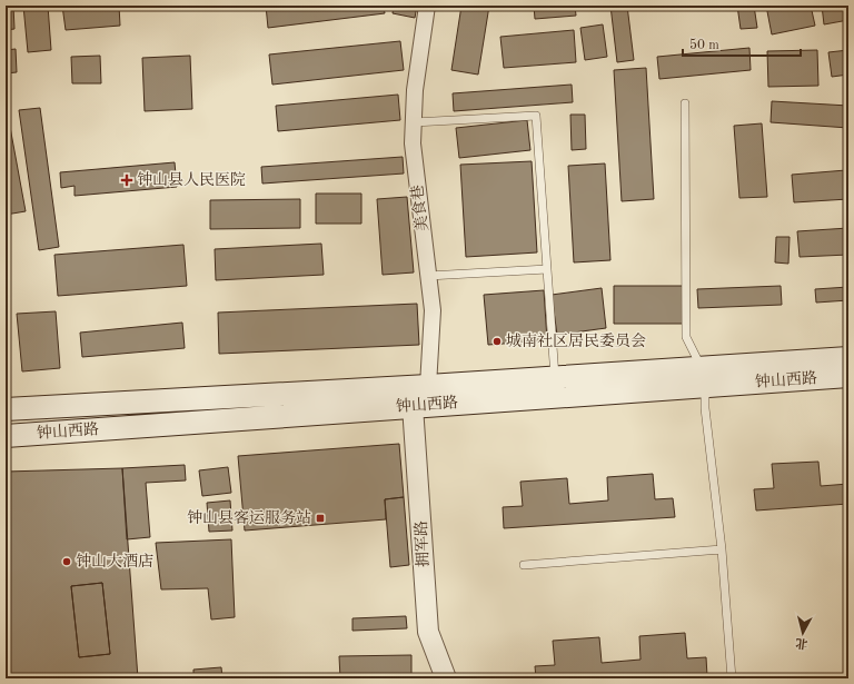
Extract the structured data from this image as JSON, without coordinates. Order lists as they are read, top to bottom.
{
  "streets": {
    "main road": ["钟山西路"],
    "street": ["美食巷", "拥军路"]
  },
  "crossings": [
    ["美食巷", "钟山西路"],
    ["钟山西路", "拥军路"]
  ],
  "places": {
    "health": ["钟山县人民医院"],
    "other": ["城南社区居民委员会", "钟山大酒店"],
    "transit": ["钟山县客运服务站"]
  },
  "scale_bar": "50 m",
  "north": "bottom"
}
